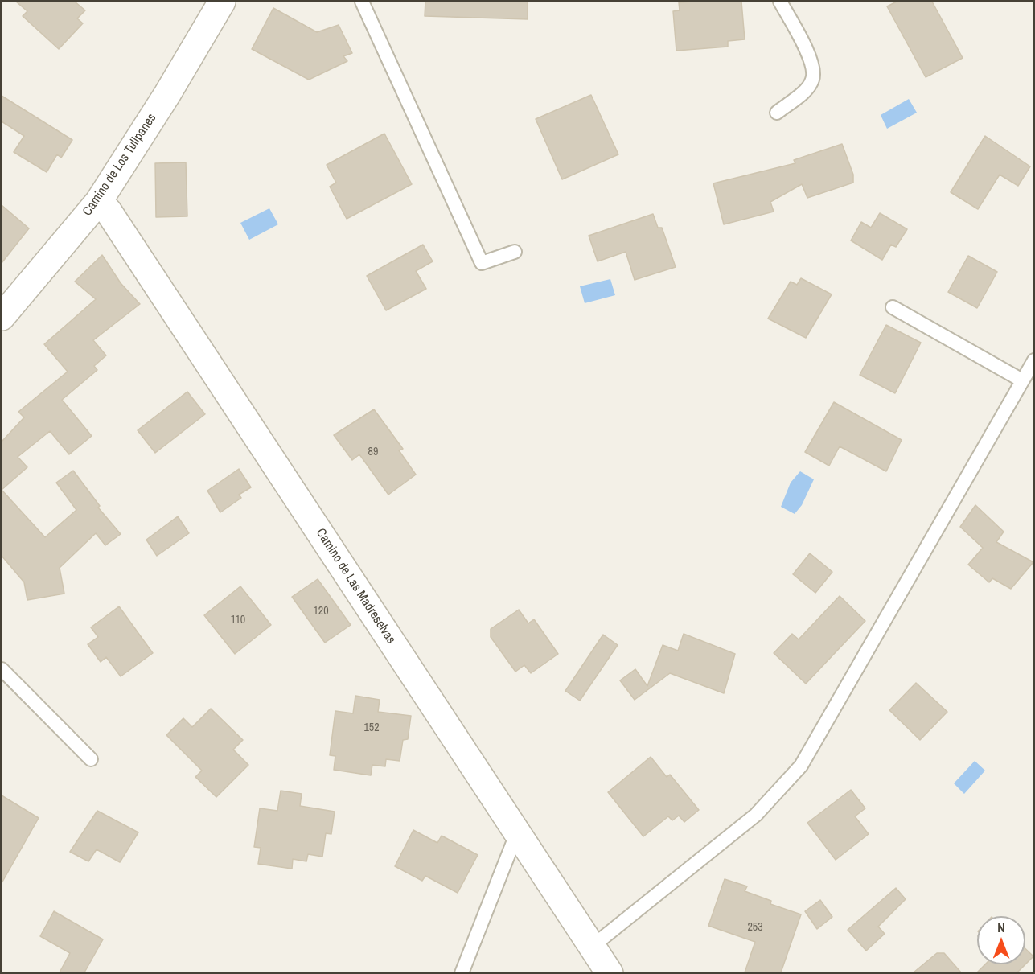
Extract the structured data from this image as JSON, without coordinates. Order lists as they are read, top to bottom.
{
  "streets": {
    "street": ["Camino de Los Tulipanes", "Camino de Las Madreselvas"]
  },
  "crossings": [
    ["Camino de Los Tulipanes", "Camino de Las Madreselvas"]
  ],
  "house_numbers": [
    "89",
    "120",
    "110",
    "152",
    "253"
  ],
  "north": "top"
}
